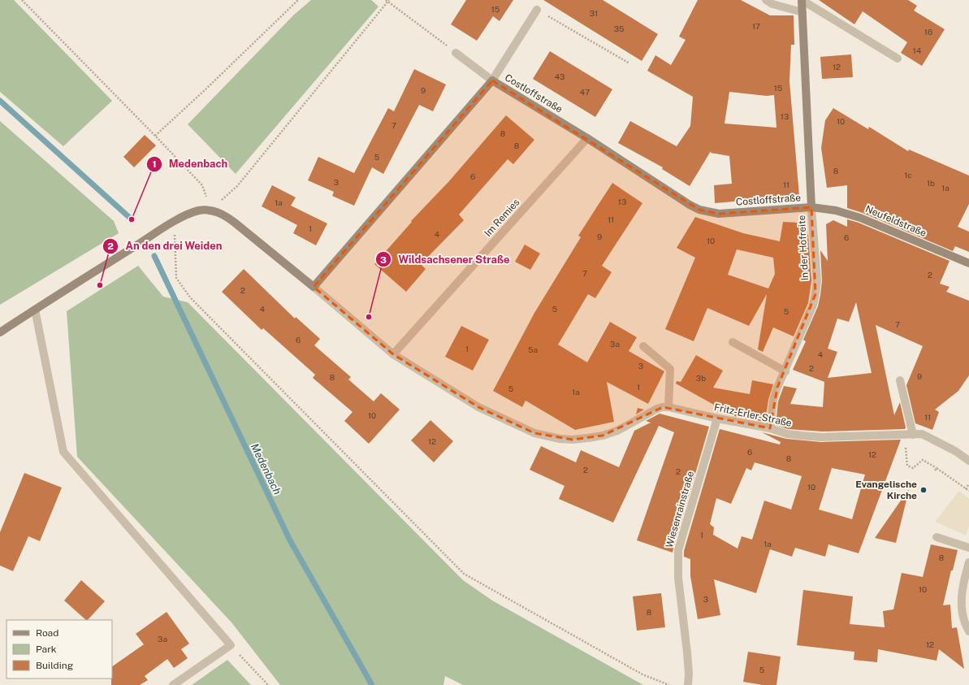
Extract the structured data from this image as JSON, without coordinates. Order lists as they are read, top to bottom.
{
  "streets": {
    "main road": ["Costloffstraße", "Neufeldstraße", "In der Hofreite"],
    "street": ["Im Remies", "Fritz-Erler-Straße", "Wiesenrainstraße"]
  },
  "crossings": [
    ["Costloffstraße", "Im Remies"],
    ["Costloffstraße", "Neufeldstraße"],
    ["Costloffstraße", "In der Hofreite"],
    ["Costloffstraße", "Fritz-Erler-Straße"],
    ["Im Remies", "Fritz-Erler-Straße"],
    ["Neufeldstraße", "In der Hofreite"],
    ["In der Hofreite", "Fritz-Erler-Straße"],
    ["Fritz-Erler-Straße", "Wiesenrainstraße"]
  ],
  "water": ["Medenbach"],
  "places": [
    "Medenbach",
    "An den drei Weiden",
    "Wildsachsener Straße",
    "Evangelische Kirche"
  ],
  "house_numbers": [
    "15",
    "31",
    "17",
    "35",
    "16",
    "14",
    "12",
    "43",
    "15",
    "9",
    "47",
    "13",
    "10",
    "7",
    "8",
    "8",
    "5",
    "8",
    "1c",
    "6",
    "3",
    "1b",
    "11",
    "1a",
    "13",
    "1a",
    "11",
    "1",
    "4",
    "9",
    "6",
    "10",
    "7",
    "2",
    "2",
    "4",
    "5",
    "5",
    "7",
    "6",
    "3a",
    "1",
    "5a",
    "4",
    "3",
    "2",
    "9",
    "8",
    "3b",
    "1",
    "5",
    "1a",
    "10",
    "11",
    "12",
    "6",
    "12",
    "8",
    "2",
    "2",
    "10",
    "1",
    "1a",
    "8",
    "10",
    "3",
    "8",
    "3a",
    "12",
    "5"
  ],
  "legend": ["Road", "Park", "Building"]
}
